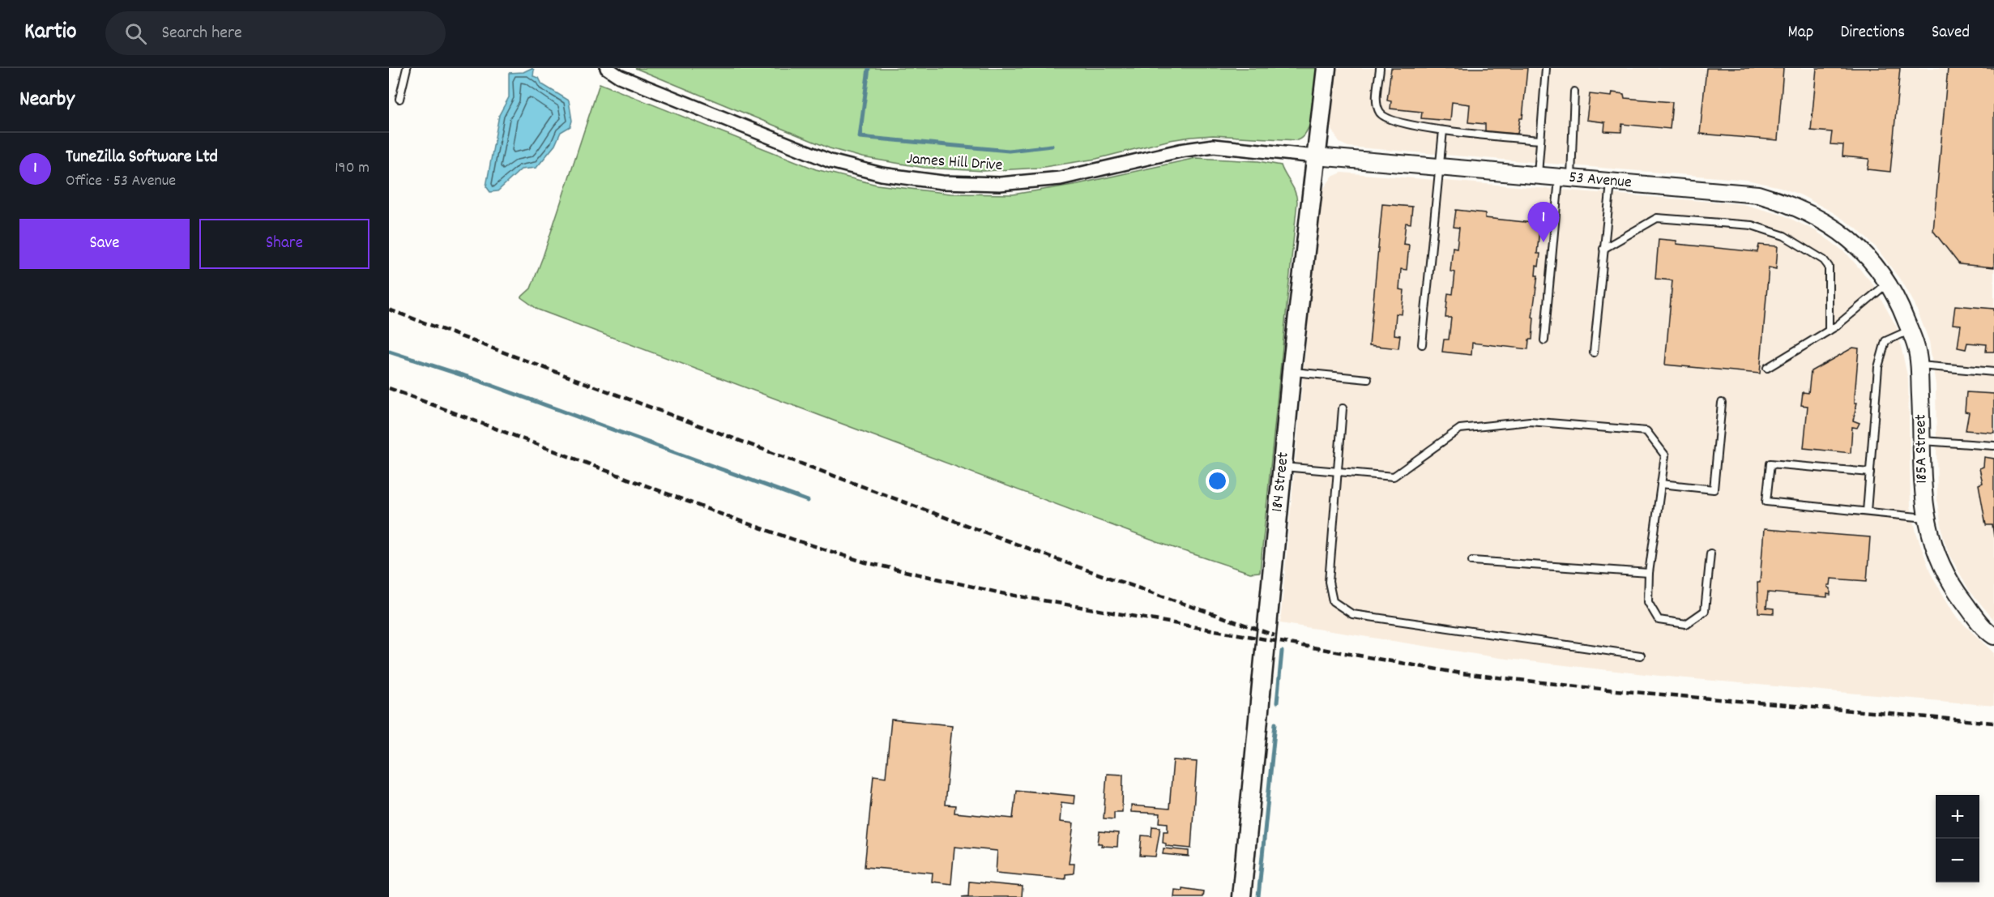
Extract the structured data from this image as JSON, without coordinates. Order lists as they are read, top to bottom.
{
  "streets": {
    "main road": ["184 Street"],
    "street": ["James Hill Drive", "53 Avenue", "185A Street"]
  },
  "crossings": [
    ["James Hill Drive", "53 Avenue"],
    ["James Hill Drive", "184 Street"],
    ["53 Avenue", "185A Street"],
    ["53 Avenue", "184 Street"]
  ],
  "page": {
    "header": "Kartio",
    "search": "Search here",
    "nav": ["Map", "Directions", "Saved"],
    "heading": "Nearby",
    "list": [
      {
        "mark": "1",
        "name": "TuneZilla Software Ltd",
        "note": "Office · 53 Avenue",
        "value": "190 m"
      }
    ],
    "pins": "1",
    "buttons": ["Save", "Share"],
    "map_buttons": ["+", "−"]
  }
}
